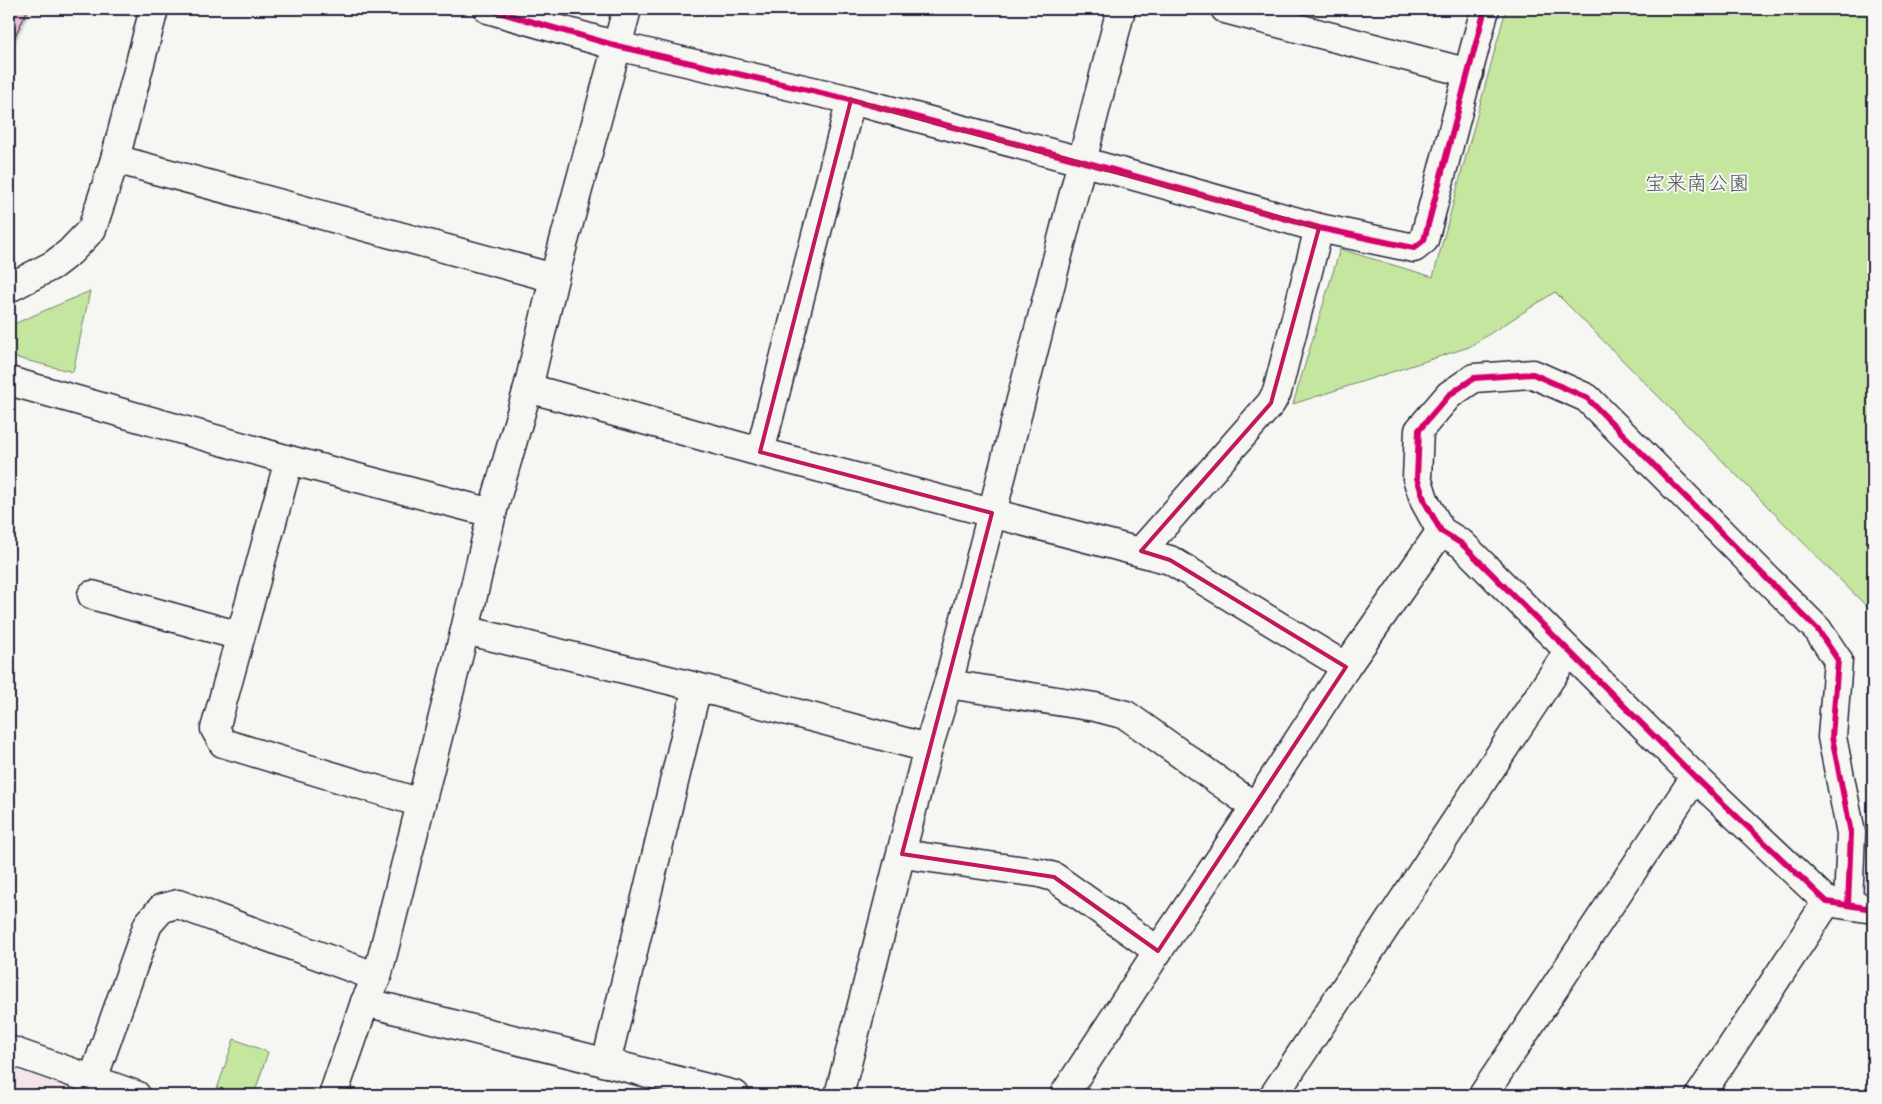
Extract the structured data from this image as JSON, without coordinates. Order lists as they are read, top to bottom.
{
  "parks": ["宝来南公園"]
}
